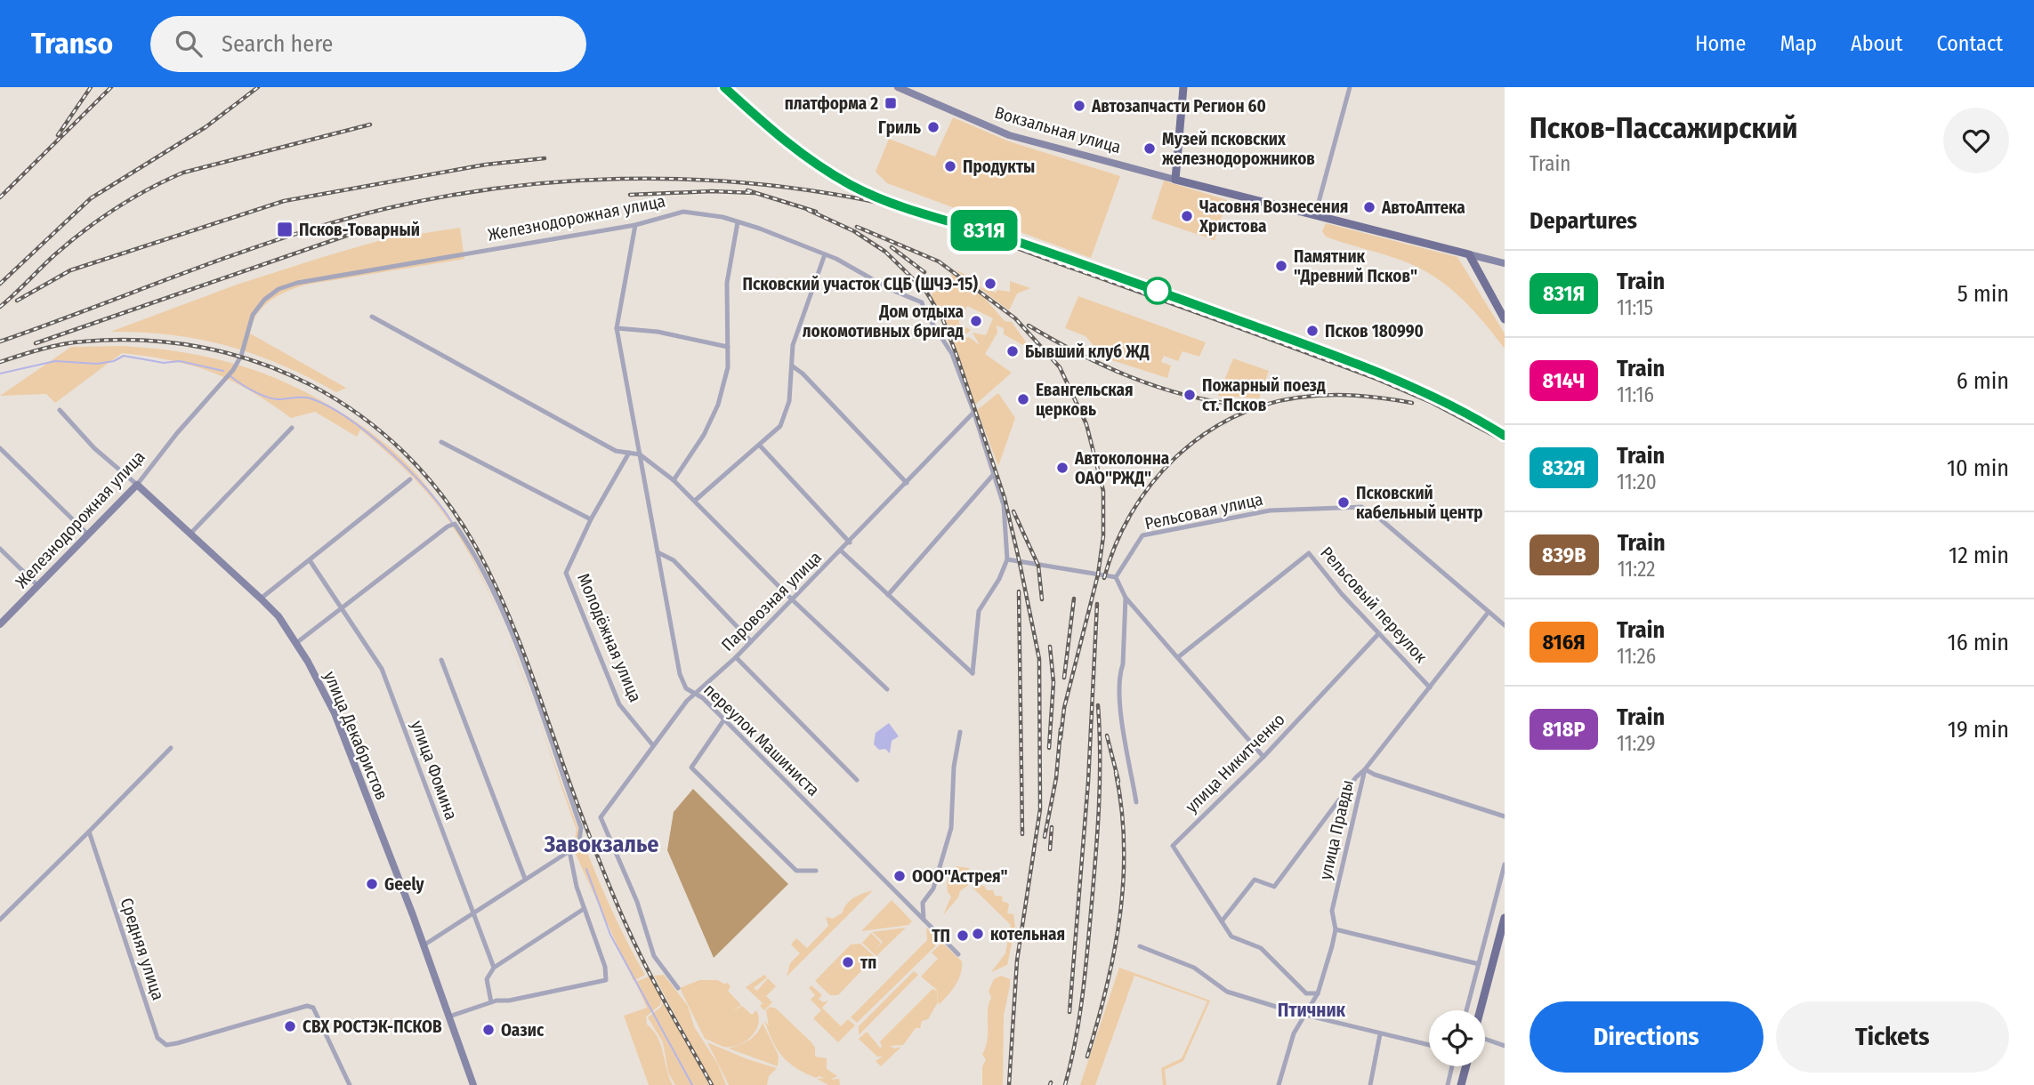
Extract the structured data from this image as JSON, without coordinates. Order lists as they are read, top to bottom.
{
  "streets": {
    "main road": ["Вокзальная улица"],
    "street": [
      "Железнодорожная улица",
      "Рельсовая улица",
      "Паровозная улица",
      "Рельсовый переулок",
      "Молодёжная улица",
      "улица Декабристов",
      "переулок Машиниста",
      "улица Никитченко",
      "улица Фомина",
      "улица Правды",
      "Средняя улица"
    ]
  },
  "crossings": [
    ["Железнодорожная улица", "Паровозная улица"],
    ["Железнодорожная улица", "улица Декабристов"],
    ["Рельсовая улица", "улица Правды"],
    ["Паровозная улица", "Молодёжная улица"],
    ["Паровозная улица", "переулок Машиниста"],
    ["Рельсовый переулок", "улица Никитченко"],
    ["Рельсовый переулок", "улица Правды"]
  ],
  "districts": ["Завокзалье", "Птичник"],
  "places": {
    "transit": ["платформа 2", "Псков-Товарный"],
    "other": [
      "Автозапчасти Регион 60",
      "Гриль",
      "Музей псковских железнодорожников",
      "Продукты",
      "АвтоАптека",
      "Часовня Вознесения Христова",
      "Памятник \"Древний Псков\"",
      "Псковский участок СЦБ (ШЧЭ-15)",
      "Дом отдыха локомотивных бригад",
      "Псков 180990",
      "Бывший клуб ЖД",
      "Пожарный поезд ст. Псков",
      "Евангельская церковь",
      "Автоколонна ОАО\"РЖД\"",
      "Псковский кабельный центр",
      "ООО\"Астрея\"",
      "Geely",
      "котельная",
      "ТП",
      "тп",
      "СВХ РОСТЭК-ПСКОВ",
      "Оазис"
    ]
  },
  "page": {
    "header": "Transo",
    "search": "Search here",
    "nav": [
      "Home",
      "Map",
      "About",
      "Contact"
    ],
    "on_map": "831Я",
    "heading": [
      ["Псков-Пассажирский", "Train"],
      "Departures"
    ],
    "list": [
      {
        "mark": "831Я",
        "name": "Train",
        "note": "11:15",
        "value": "5 min"
      },
      {
        "mark": "814Ч",
        "name": "Train",
        "note": "11:16",
        "value": "6 min"
      },
      {
        "mark": "832Я",
        "name": "Train",
        "note": "11:20",
        "value": "10 min"
      },
      {
        "mark": "839В",
        "name": "Train",
        "note": "11:22",
        "value": "12 min"
      },
      {
        "mark": "816Я",
        "name": "Train",
        "note": "11:26",
        "value": "16 min"
      },
      {
        "mark": "818Р",
        "name": "Train",
        "note": "11:29",
        "value": "19 min"
      }
    ],
    "buttons": ["Directions", "Tickets"]
  }
}
